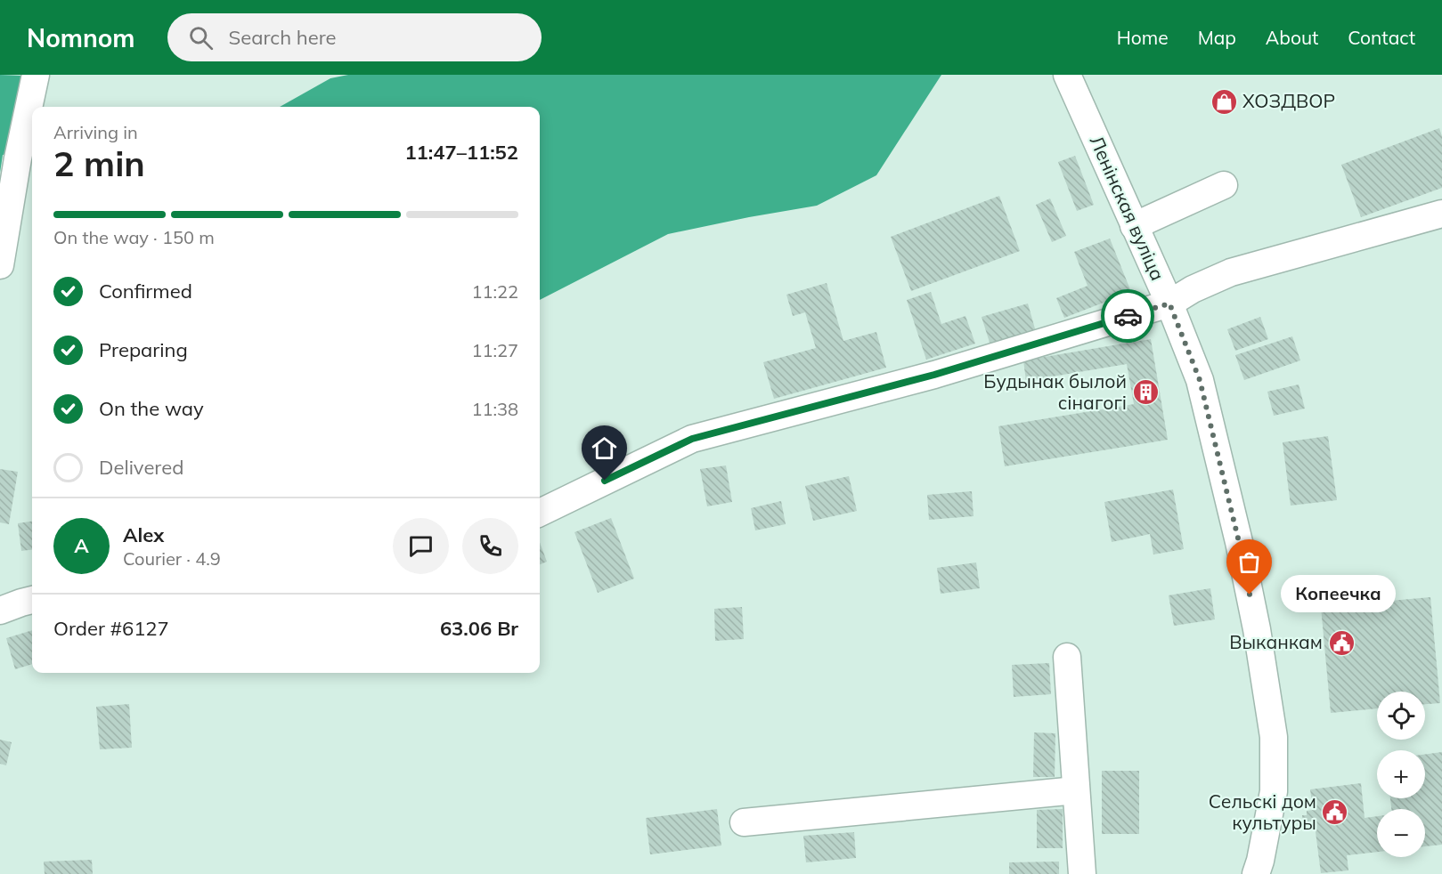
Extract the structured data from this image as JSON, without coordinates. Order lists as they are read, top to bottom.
{
  "streets": {
    "street": ["Ленінская вуліца"]
  },
  "places": {
    "shop": ["ХОЗДВОР"],
    "building": ["Будынак былой сінагогі"],
    "other": ["Копеечка"],
    "public building": ["Выканкам", "Сельскі дом культуры"]
  },
  "page": {
    "header": "Nomnom",
    "search": "Search here",
    "nav": [
      "Home",
      "Map",
      "About",
      "Contact"
    ],
    "heading": ["2 min", "Arriving in", "11:47–11:52"],
    "panel": [
      "Alex",
      "Courier · 4.9",
      "Order #6127",
      "63.06 Br"
    ],
    "bar": "On the way · 150 m",
    "list": [
      ["Confirmed", "11:22"],
      ["Preparing", "11:27"],
      ["On the way", "11:38"],
      "Delivered"
    ],
    "round": "A",
    "bubble": "Копеечка",
    "map_buttons": ["+", "−"]
  }
}
